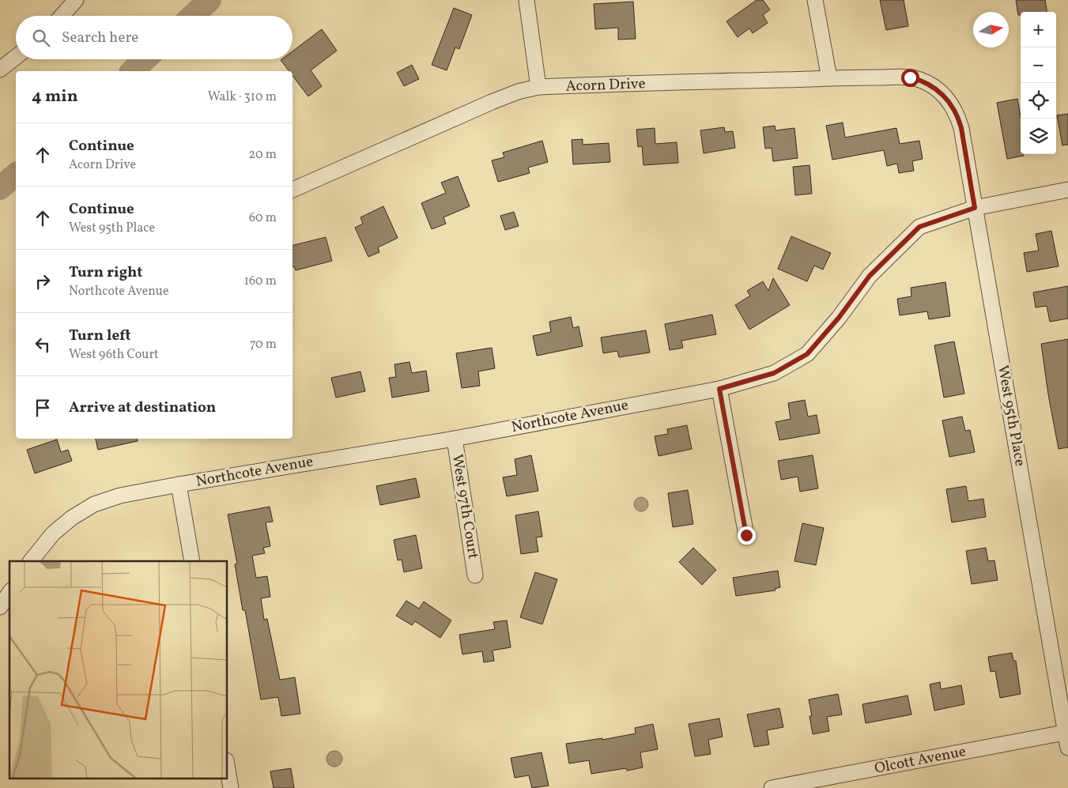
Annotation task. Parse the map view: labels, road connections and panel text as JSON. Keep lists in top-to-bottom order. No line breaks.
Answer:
{"streets":{"street":["Acorn Drive","West 95th Place","Northcote Avenue","West 97th Court","Olcott Avenue"]},"crossings":[["Acorn Drive","West 95th Place"],["West 95th Place","Northcote Avenue"],["West 95th Place","Olcott Avenue"],["Northcote Avenue","West 97th Court"]],"north":"right","page":{"map_buttons":["+","−"],"search":"Search here","heading":["4 min","Walk · 310 m"],"list":[["Continue","Acorn Drive","20 m"],["Continue","West 95th Place","60 m"],["Turn right","Northcote Avenue","160 m"],["Turn left","West 96th Court","70 m"],"Arrive at destination"]}}
